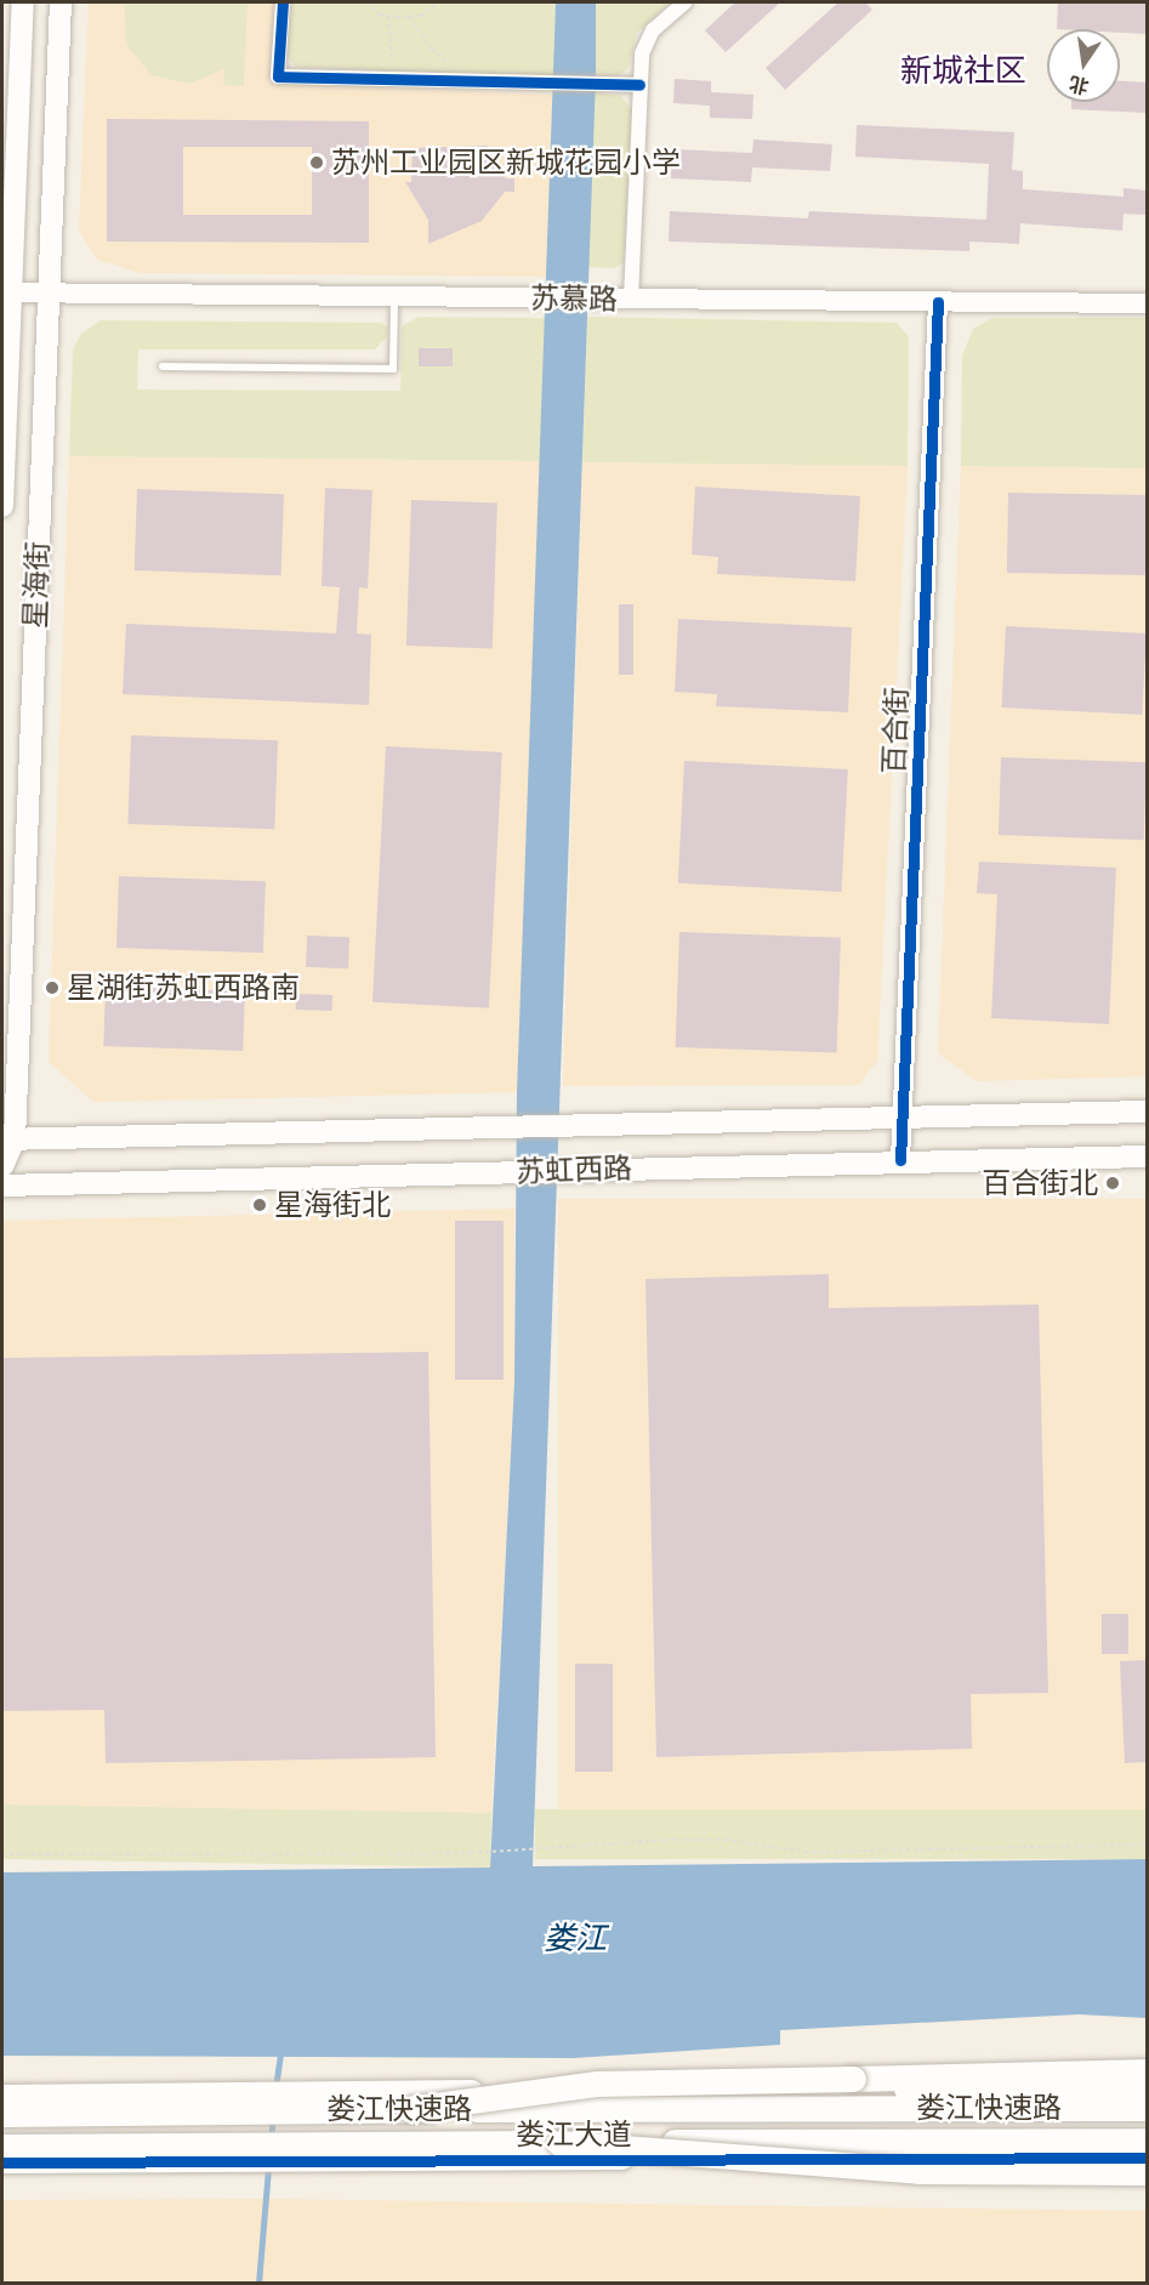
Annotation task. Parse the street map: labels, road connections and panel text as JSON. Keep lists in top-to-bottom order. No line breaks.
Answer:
{"streets":{"highway":["娄江快速路"],"main road":["苏慕路","星海街","百合街","苏虹西路","娄江大道"]},"crossings":[["苏慕路","星海街"],["苏慕路","百合街"],["星海街","苏虹西路"],["百合街","苏虹西路"]],"districts":["新城社区"],"water":["娄江"],"places":["苏州工业园区新城花园小学","星湖街苏虹西路南","百合街北","星海街北"],"north":"bottom"}
